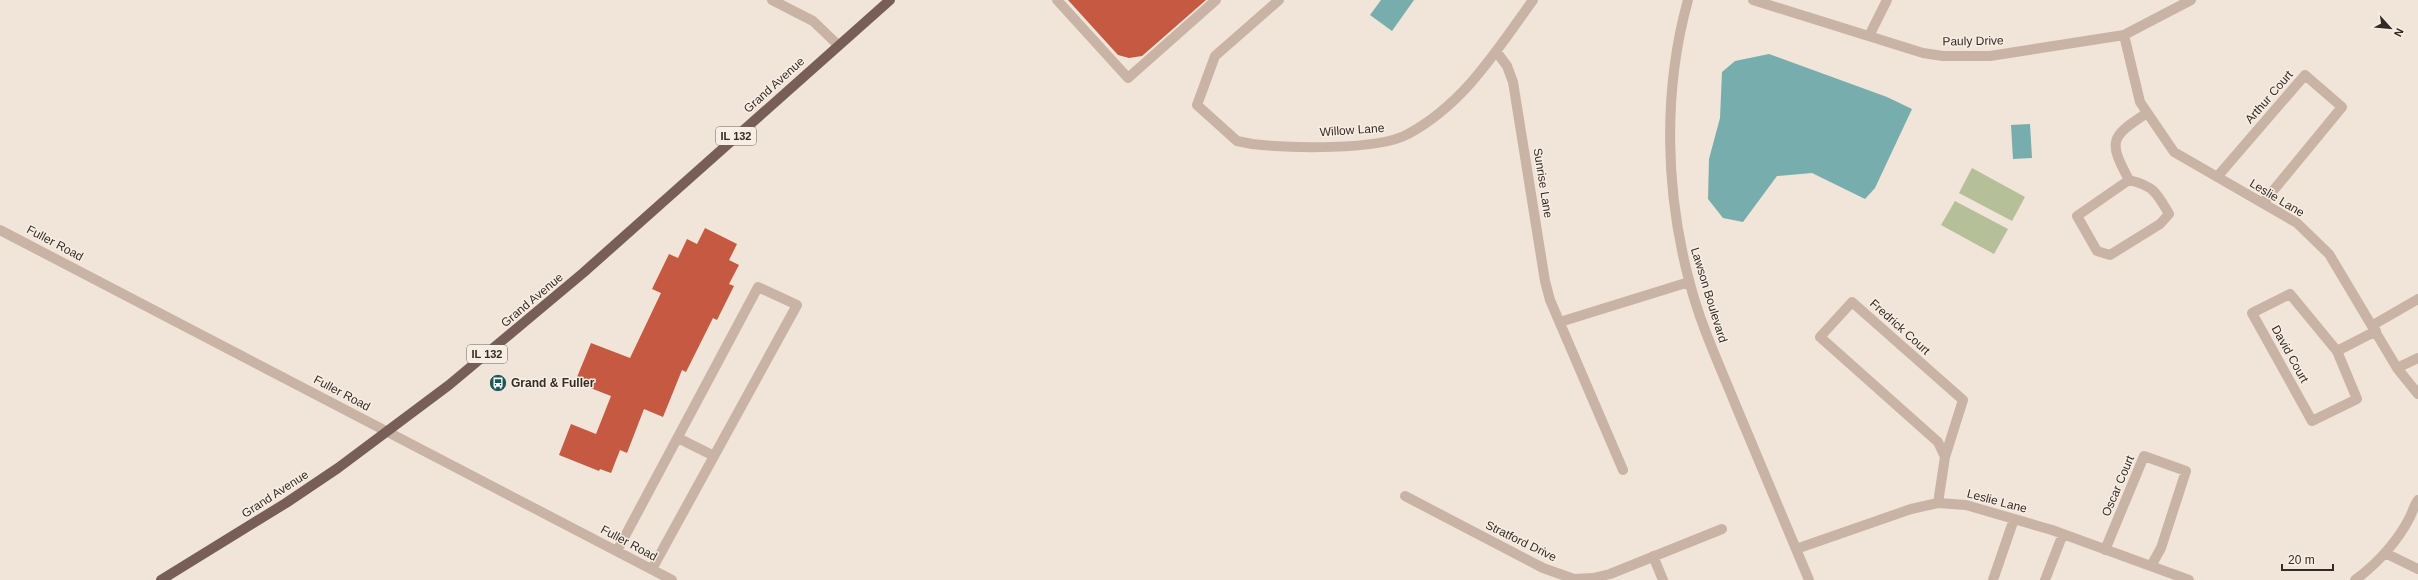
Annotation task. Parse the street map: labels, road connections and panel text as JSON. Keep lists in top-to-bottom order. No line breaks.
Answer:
{"streets":{"main road":["Grand Avenue","IL 132"],"street":["Pauly Drive","Arthur Court","Willow Lane","Sunrise Lane","Leslie Lane","Fuller Road","Lawson Boulevard","Fredrick Court","David Court","Oscar Court","Stratford Drive"]},"crossings":[["Pauly Drive","Leslie Lane"],["Grand Avenue","Fuller Road"],["Arthur Court","Leslie Lane"],["Willow Lane","Sunrise Lane"],["Leslie Lane","Lawson Boulevard"],["Leslie Lane","Fredrick Court"],["Leslie Lane","Oscar Court"]],"places":{"bus stop":["Grand & Fuller"]},"scale_bar":"20 m","north":"bottom right"}
